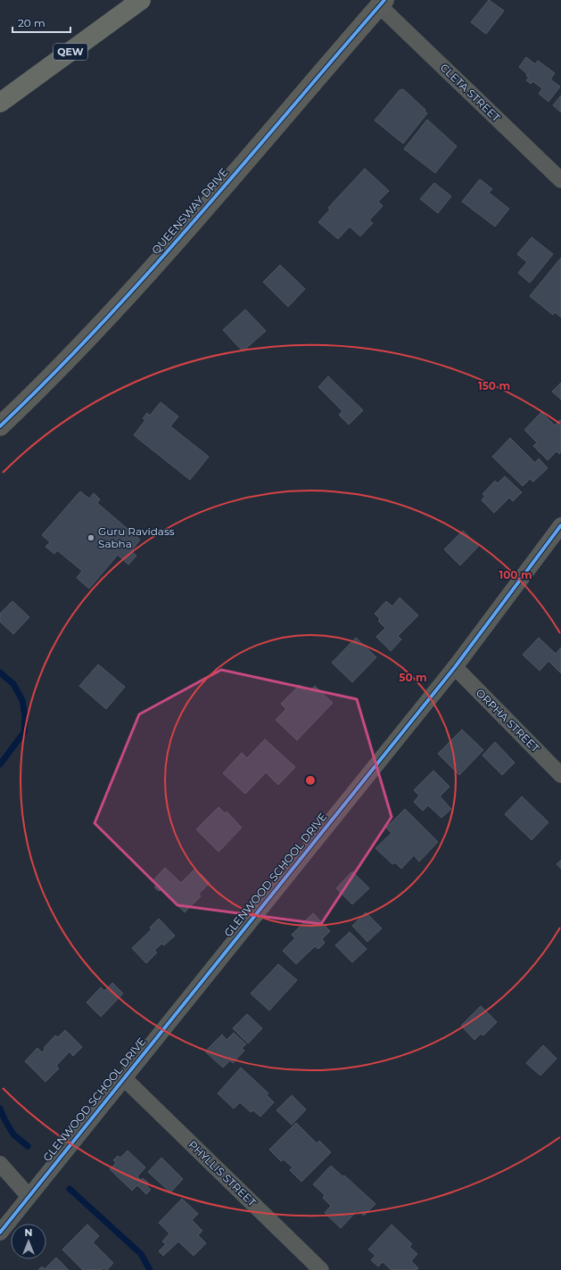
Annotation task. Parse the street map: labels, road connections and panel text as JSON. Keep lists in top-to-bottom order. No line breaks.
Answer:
{"streets":{"highway":["QEW"],"main road":["QUEENSWAY DRIVE"],"street":["CLETA STREET","ORPHA STREET","GLENWOOD SCHOOL DRIVE","PHYLLIS STREET"]},"crossings":[["CLETA STREET","QUEENSWAY DRIVE"],["ORPHA STREET","GLENWOOD SCHOOL DRIVE"],["GLENWOOD SCHOOL DRIVE","PHYLLIS STREET"]],"places":["Guru Ravidass Sabha"],"scale_bar":"20 m","north":"top","rings":["150 m","100 m","50 m"]}
